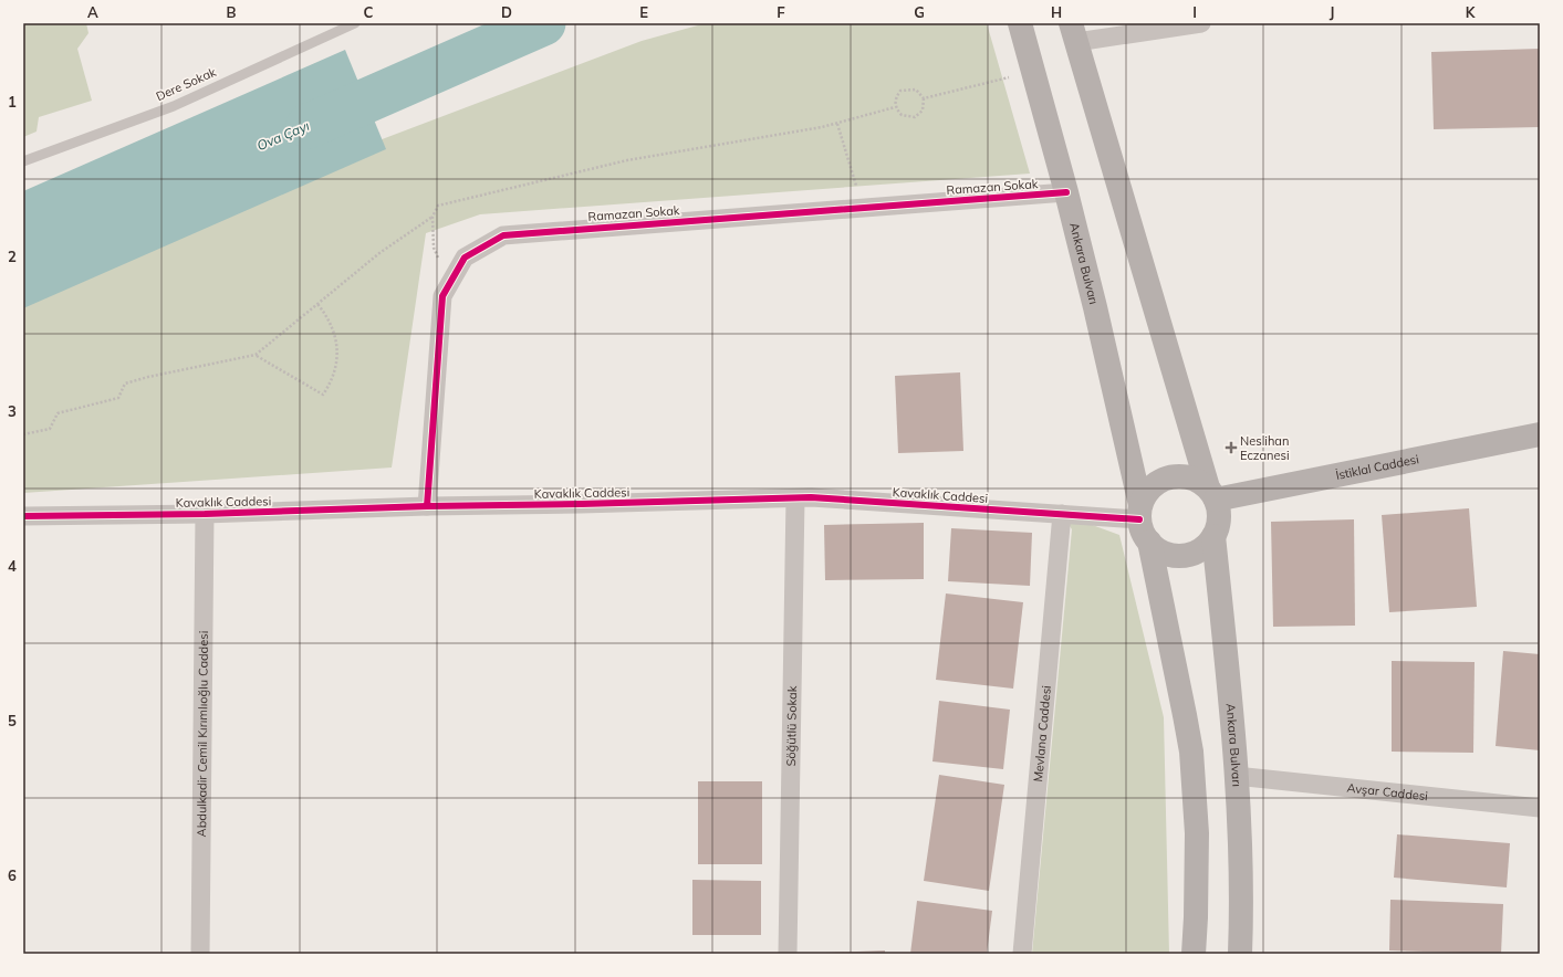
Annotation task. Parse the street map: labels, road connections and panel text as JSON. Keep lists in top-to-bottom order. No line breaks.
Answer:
{"streets":{"main road":["Ankara Bulvarı","İstiklal Caddesi"],"street":["Ramazan Sokak","Kavaklık Caddesi","Söğütlü Sokak","Abdulkadir Cemil Kırımlıoğlu Caddesi","Mevlana Caddesi","Avşar Caddesi"],"lane":["Dere Sokak"]},"crossings":[["Ramazan Sokak","Ankara Bulvarı"],["Ramazan Sokak","Kavaklık Caddesi"],["Ankara Bulvarı","İstiklal Caddesi"],["Ankara Bulvarı","Kavaklık Caddesi"],["Ankara Bulvarı","Avşar Caddesi"],["İstiklal Caddesi","Kavaklık Caddesi"],["Kavaklık Caddesi","Söğütlü Sokak"],["Kavaklık Caddesi","Abdulkadir Cemil Kırımlıoğlu Caddesi"],["Kavaklık Caddesi","Mevlana Caddesi"]],"water":["Ova Çayı"],"places":{"health":["Neslihan Eczanesi"]},"grid":{"columns":["A","B","C","D","E","F","G","H","I","J","K"],"rows":["1","2","3","4","5","6"]}}
